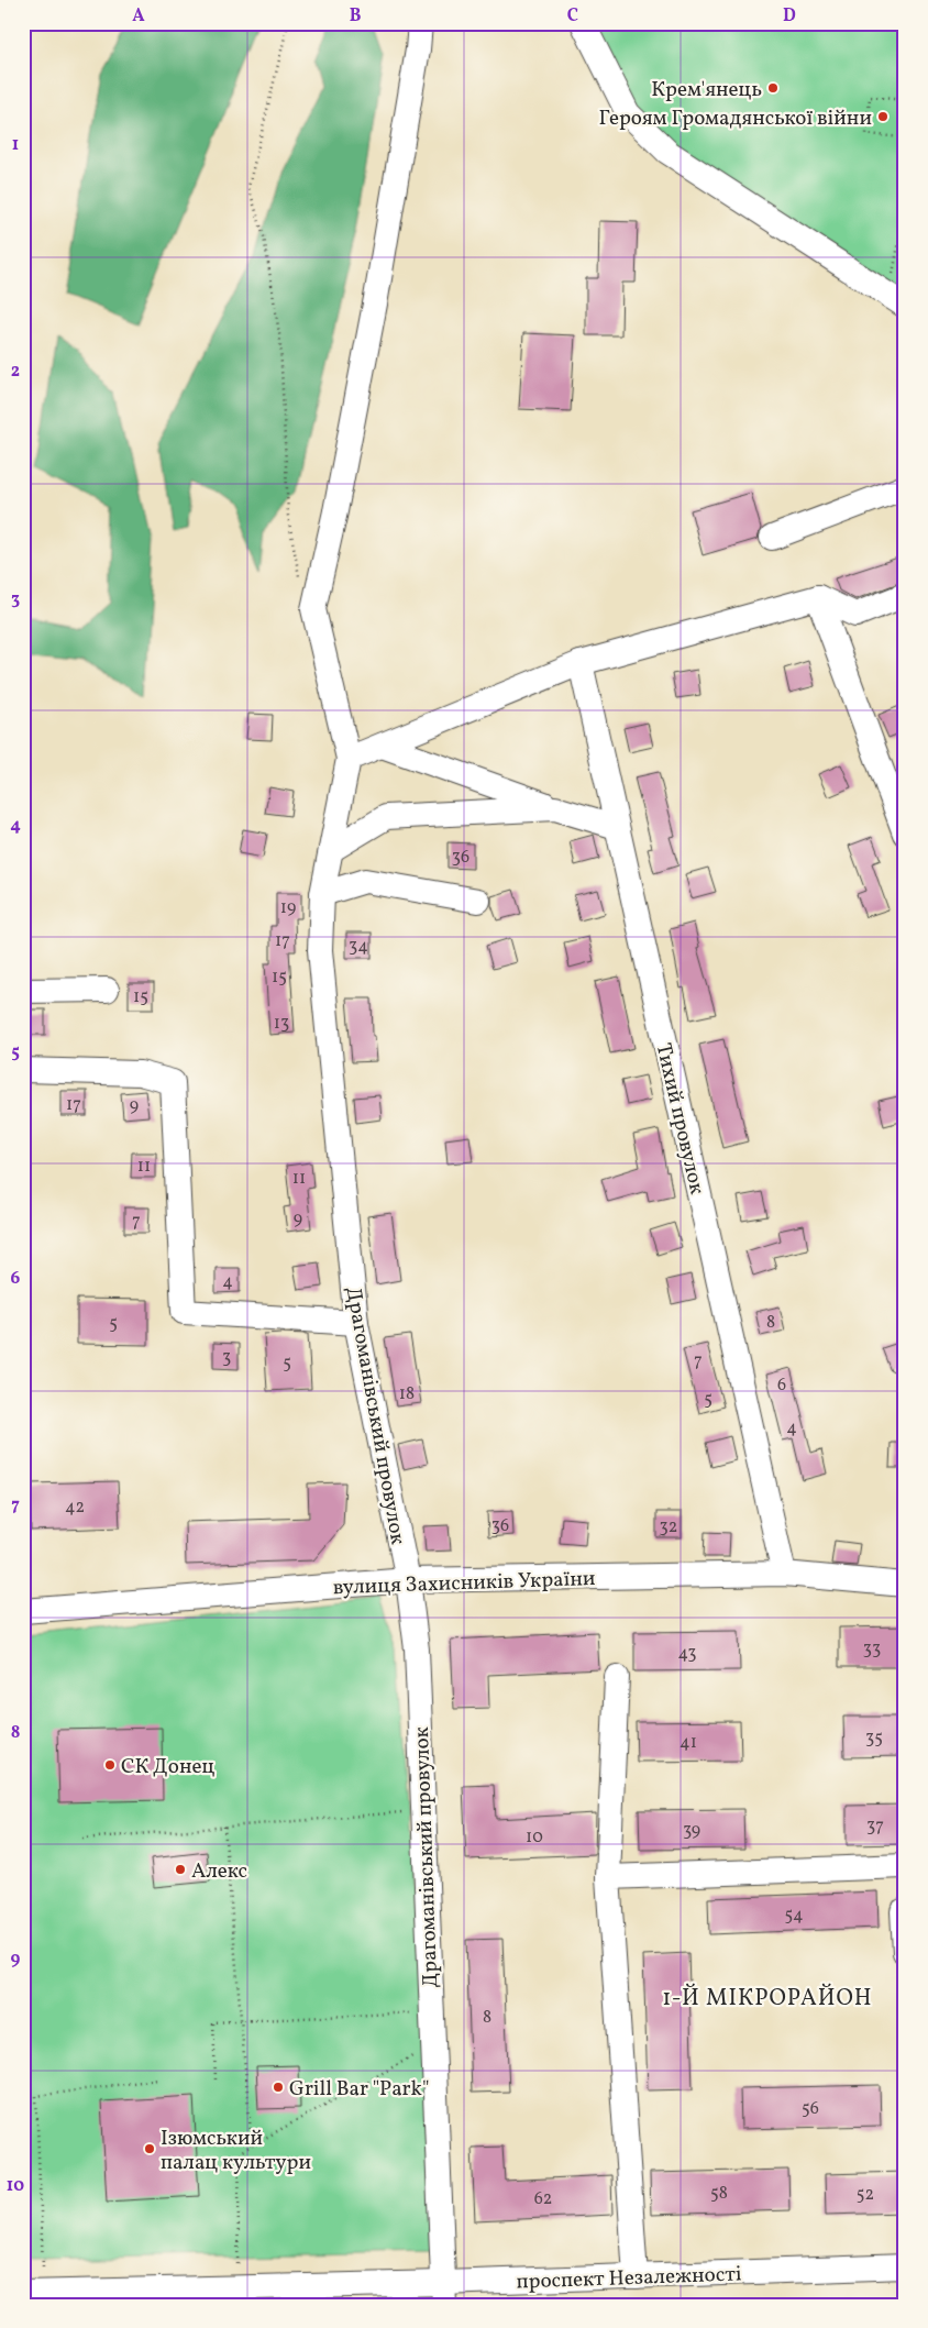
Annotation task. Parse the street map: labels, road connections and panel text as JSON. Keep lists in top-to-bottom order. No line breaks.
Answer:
{"streets":{"street":["Тихий провулок","Драгоманівський провулок","вулиця Захисників України","проспект Незалежності"]},"crossings":[["Тихий провулок","вулиця Захисників України"],["Драгоманівський провулок","вулиця Захисників України"],["Драгоманівський провулок","проспект Незалежності"]],"districts":["1-Й МІКРОРАЙОН"],"places":["Крем'янець","Героям Громадянської війни","СК Донец","Алекс","Grill Bar \"Park\"","Ізюмський палац культури"],"house_numbers":["36","19","17","34","15","15","13","17","9","11","11","9","7","4","8","5","3","7","5","6","18","5","4","42","36","32","33","43","35","41","37","39","10","54","8","56","58","52","62"],"grid":{"columns":["A","B","C","D"],"rows":["1","2","3","4","5","6","7","8","9","10"]}}
